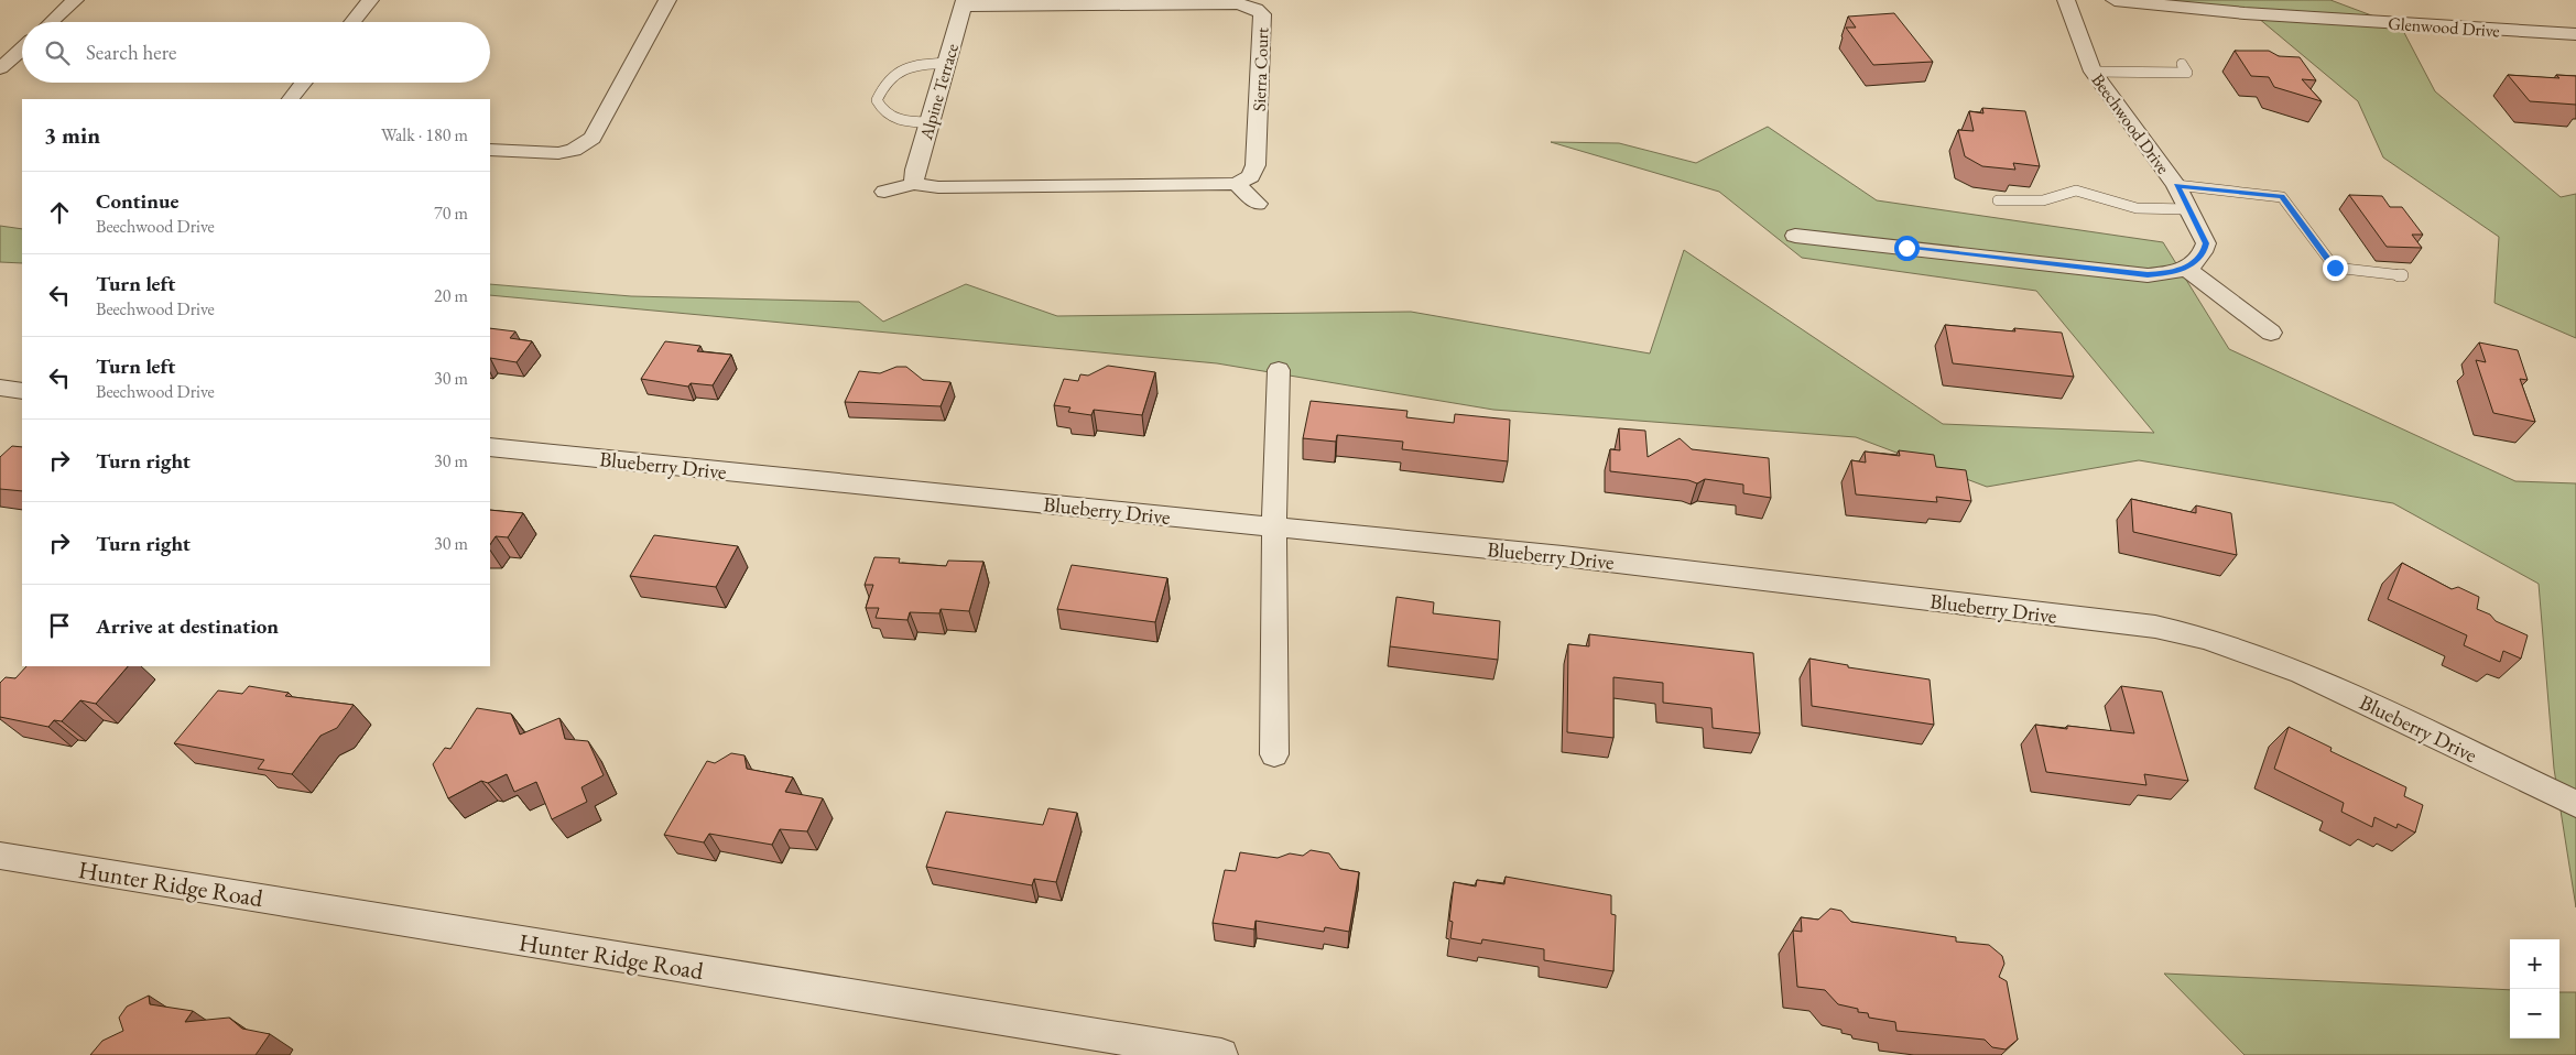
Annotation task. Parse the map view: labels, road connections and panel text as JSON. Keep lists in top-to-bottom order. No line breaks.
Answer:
{"streets":{"street":["Glenwood Drive","Sierra Court","Alpine Terrace","Beechwood Drive","Blueberry Drive","Hunter Ridge Road"]},"crossings":[["Sierra Court","Alpine Terrace"]],"page":{"search":"Search here","heading":["3 min","Walk · 180 m"],"list":[["Continue","Beechwood Drive","70 m"],["Turn left","Beechwood Drive","20 m"],["Turn left","Beechwood Drive","30 m"],["Turn right","30 m"],["Turn right","30 m"],"Arrive at destination"],"map_buttons":["+","−"]}}
